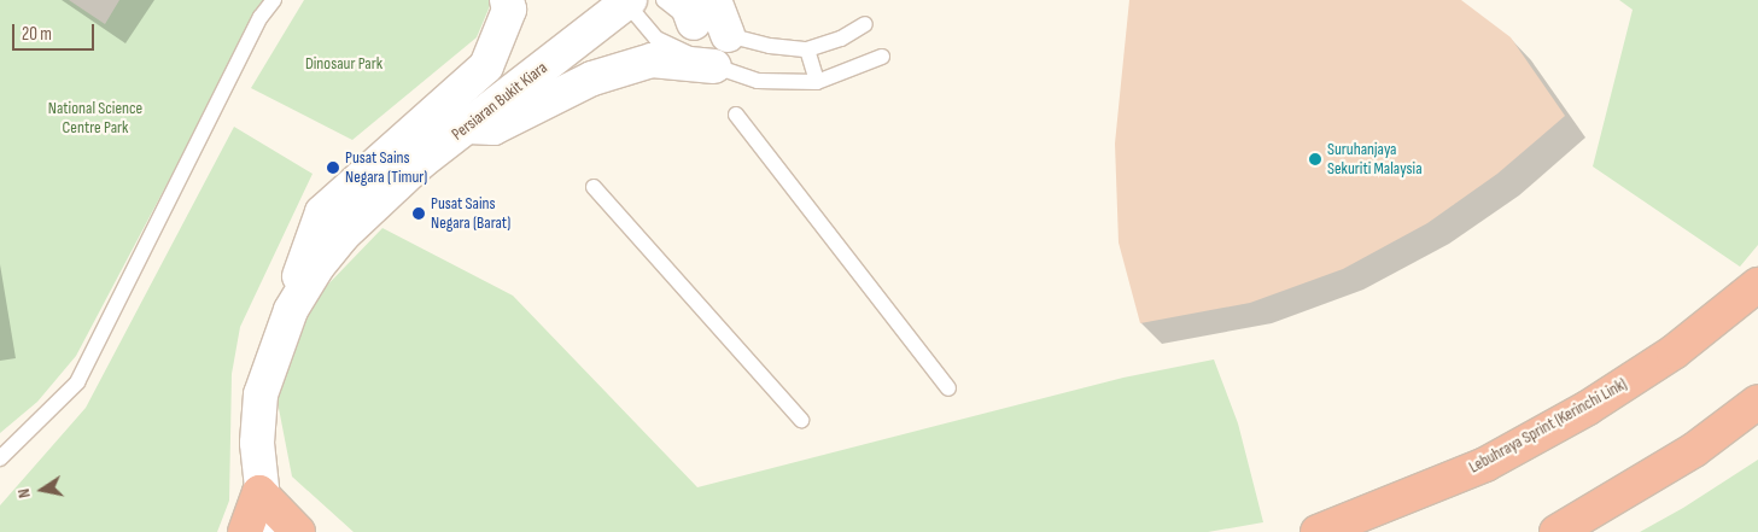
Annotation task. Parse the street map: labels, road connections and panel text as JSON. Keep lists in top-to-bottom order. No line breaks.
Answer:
{"streets":{"highway":["Lebuhraya Sprint (Kerinchi Link)"],"street":["Persiaran Bukit Kiara"]},"parks":["Dinosaur Park","National Science Centre Park"],"places":["Suruhanjaya Sekuriti Malaysia","Pusat Sains Negara (Timur)","Pusat Sains Negara (Barat)"],"scale_bar":"20 m","north":"left"}
